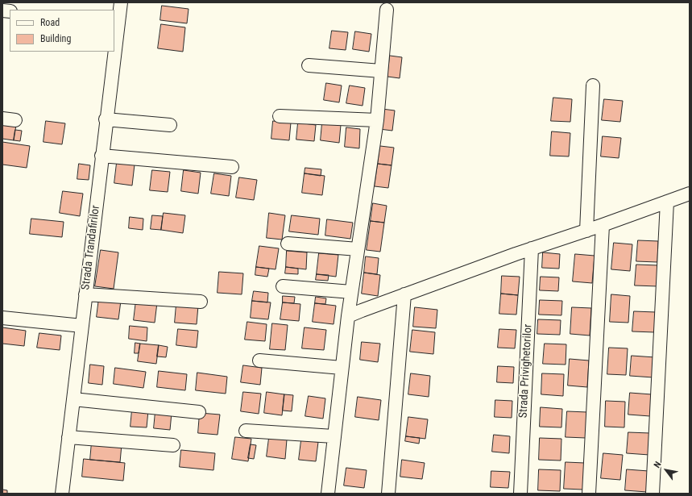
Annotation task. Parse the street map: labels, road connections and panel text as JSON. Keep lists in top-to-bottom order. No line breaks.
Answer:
{"streets":{"street":["Strada Trandafirilor","Strada Privighetorilor"]},"legend":["Road","Building"],"north":"top left"}
